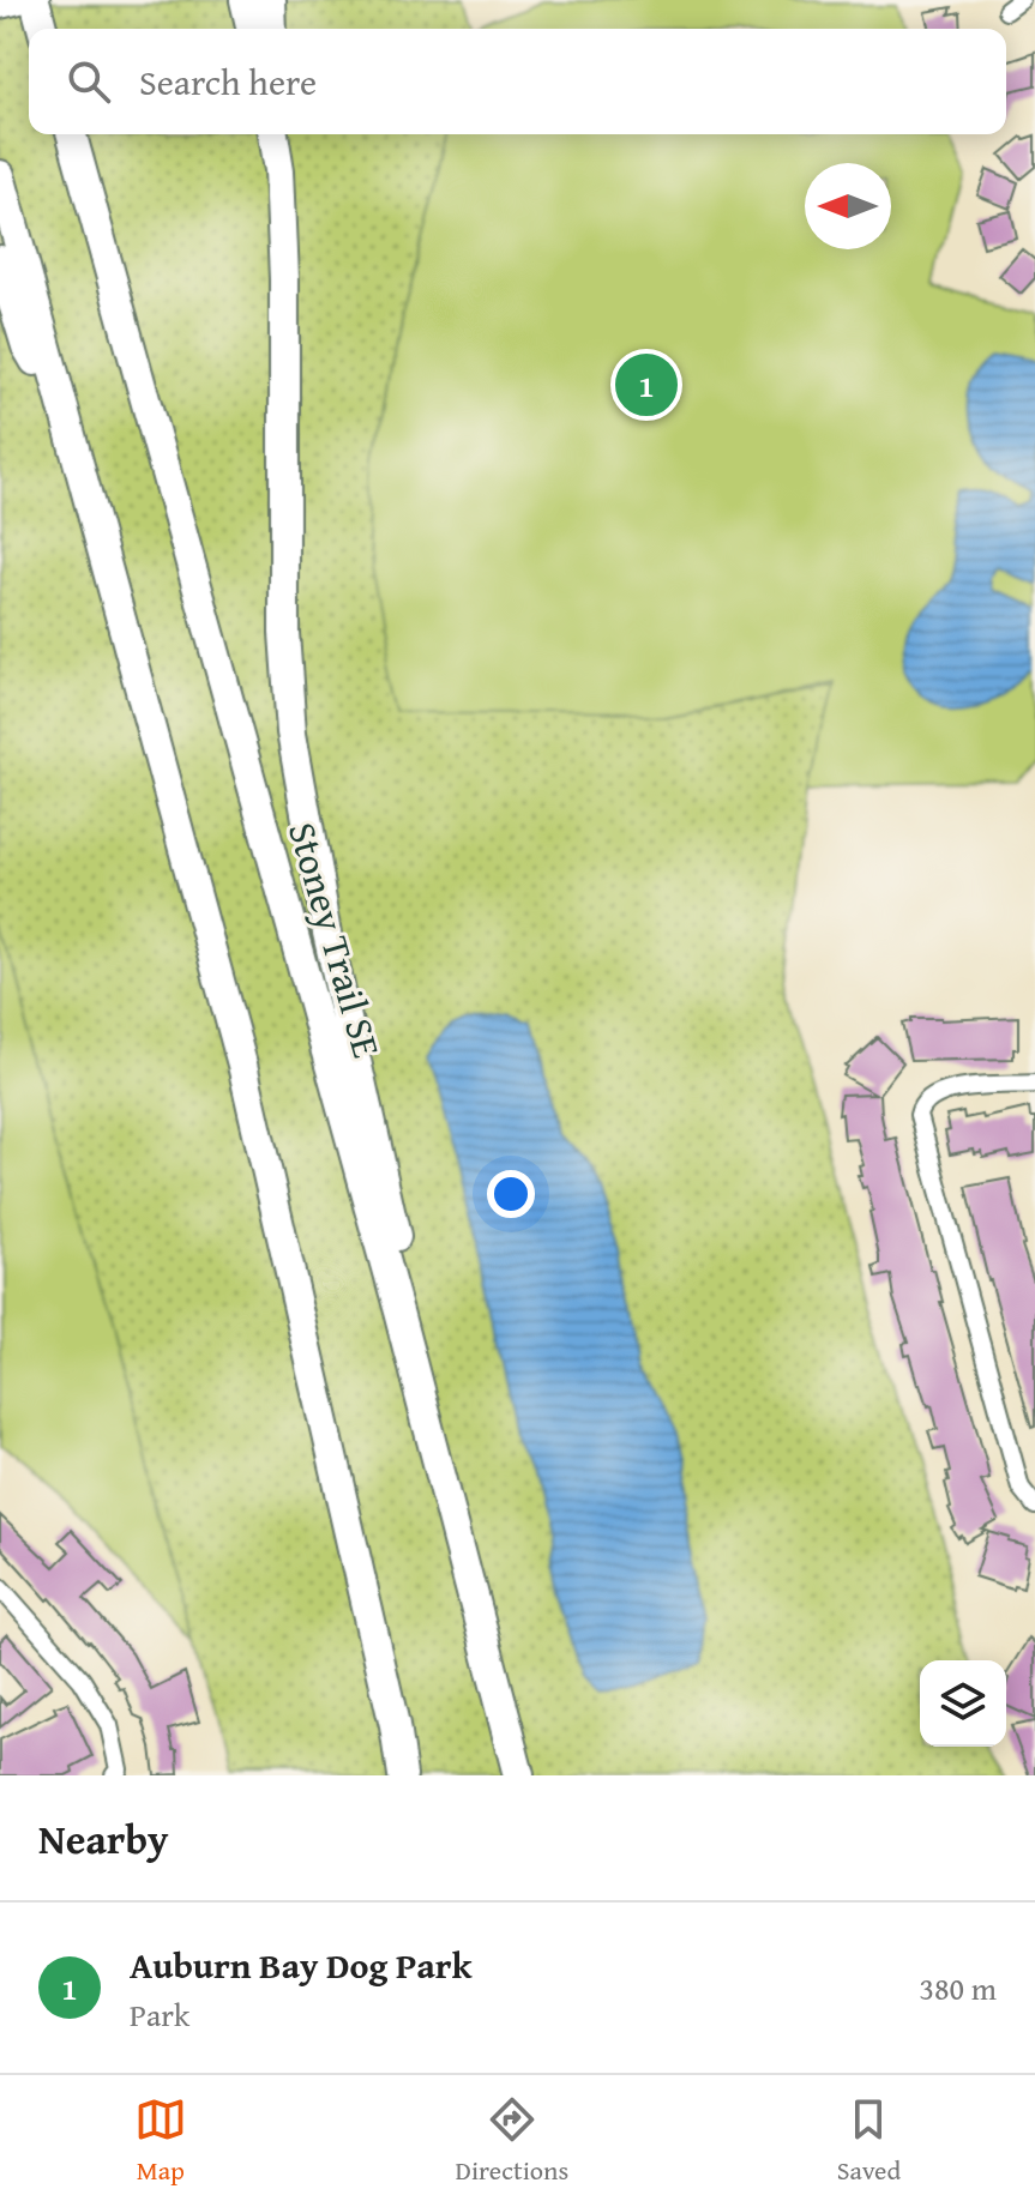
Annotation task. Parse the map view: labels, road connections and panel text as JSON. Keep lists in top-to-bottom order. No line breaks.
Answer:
{"streets":{"highway":["Stoney Trail SE"]},"north":"left","page":{"search":"Search here","pins":"1","heading":"Nearby","list":[{"mark":"1","name":"Auburn Bay Dog Park","note":"Park","value":"380 m"}],"nav":["Map","Directions","Saved"]}}
